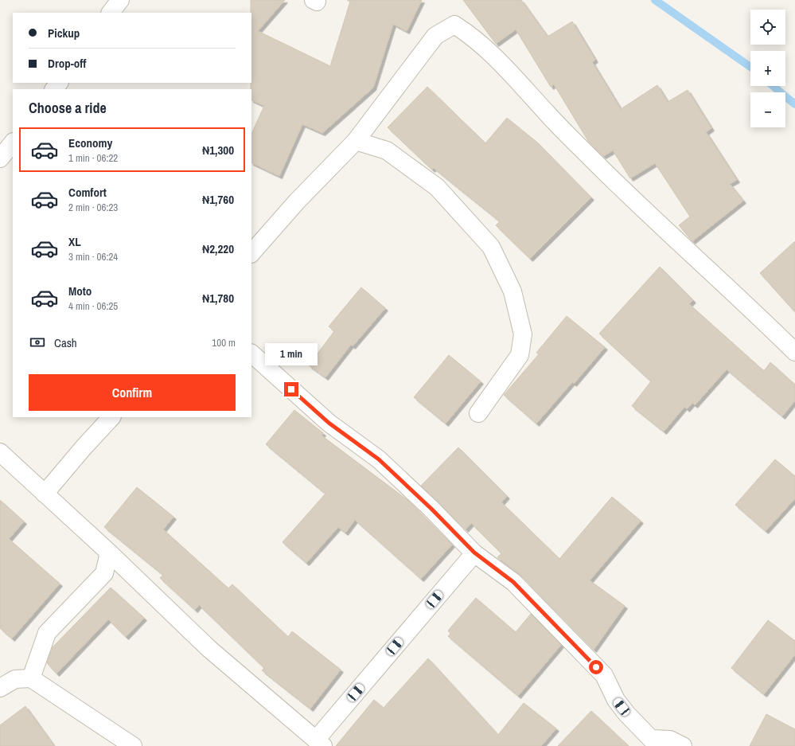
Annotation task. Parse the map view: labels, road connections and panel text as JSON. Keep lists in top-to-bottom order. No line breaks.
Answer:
{"page":{"map_buttons":["+","−"],"banner":["Pickup","Drop-off"],"heading":"Choose a ride","list":[{"name":"Economy","note":"1 min · 06:22","value":"₦1,300"},{"name":"Comfort","note":"2 min · 06:23","value":"₦1,760"},{"name":"XL","note":"3 min · 06:24","value":"₦2,220"},{"name":"Moto","note":"4 min · 06:25","value":"₦1,780"}],"pay":["Cash","100 m"],"bubble":"1 min","buttons":"Confirm"}}
